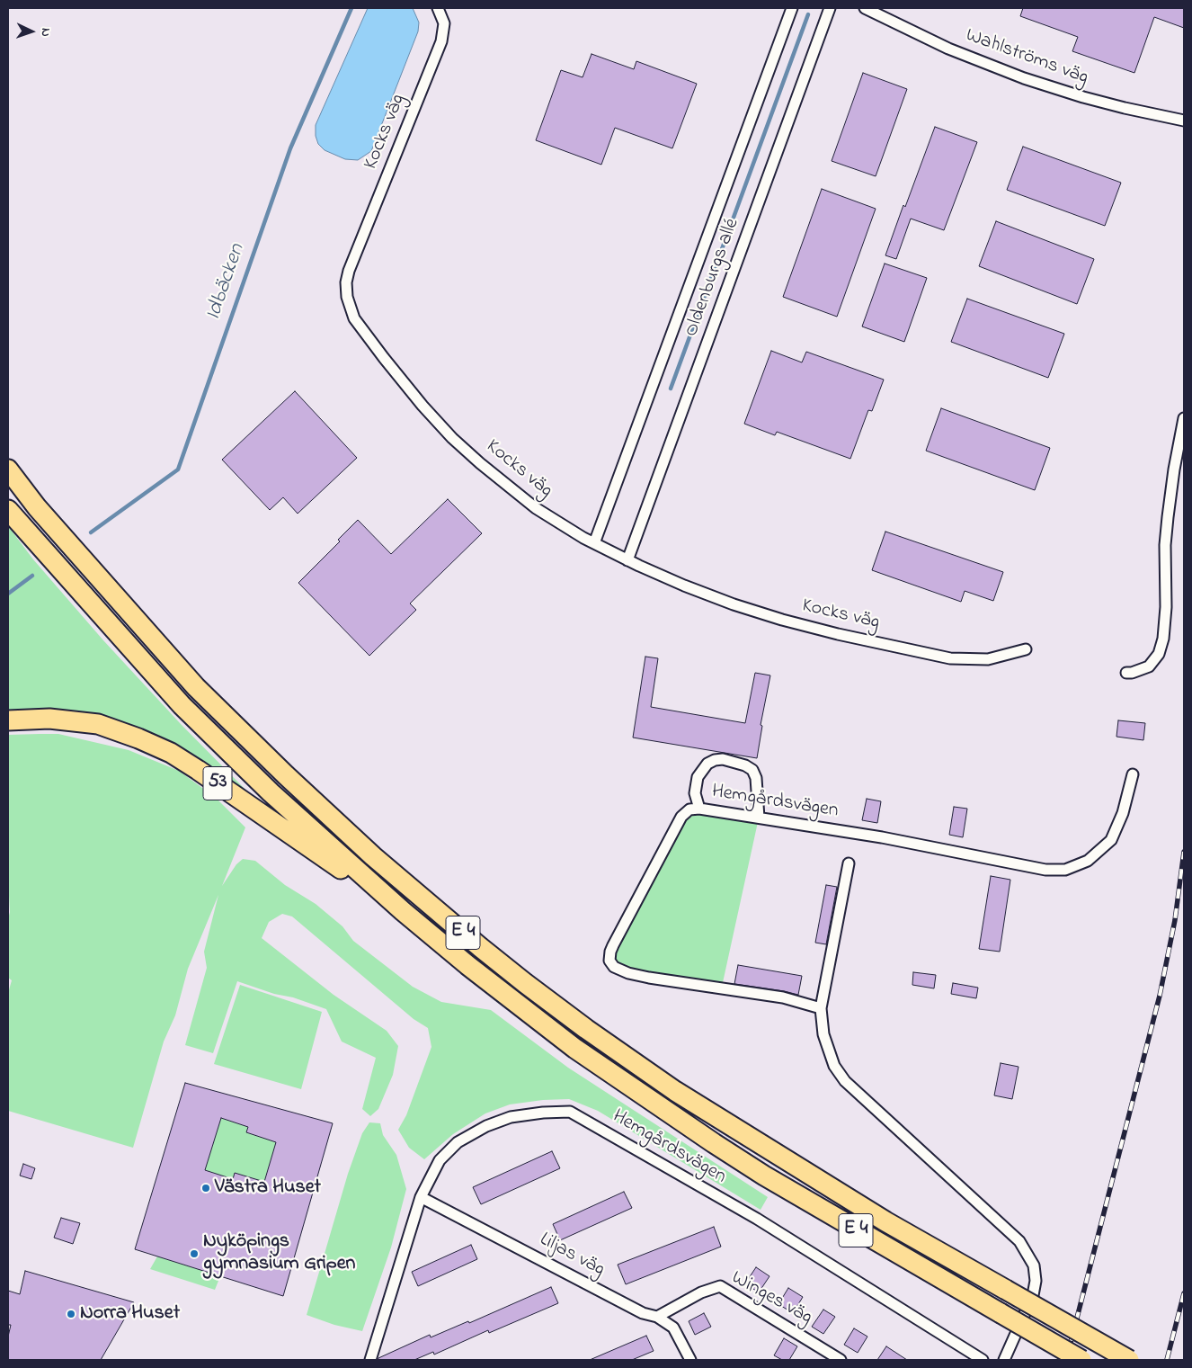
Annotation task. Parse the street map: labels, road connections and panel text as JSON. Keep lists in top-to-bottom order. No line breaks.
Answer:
{"streets":{"highway":["53","E 4"],"street":["Wahlströms väg","Kocks väg","Oldenburgs allé","Hemgårdsvägen","Liljas väg","Winges väg"]},"crossings":[["Kocks väg","Oldenburgs allé"],["53","E 4"],["Hemgårdsvägen","Liljas väg"],["Liljas väg","Winges väg"]],"water":["Idbäcken"],"places":["Västra Huset","Nyköpings gymnasium Gripen","Norra Huset"],"north":"right"}
